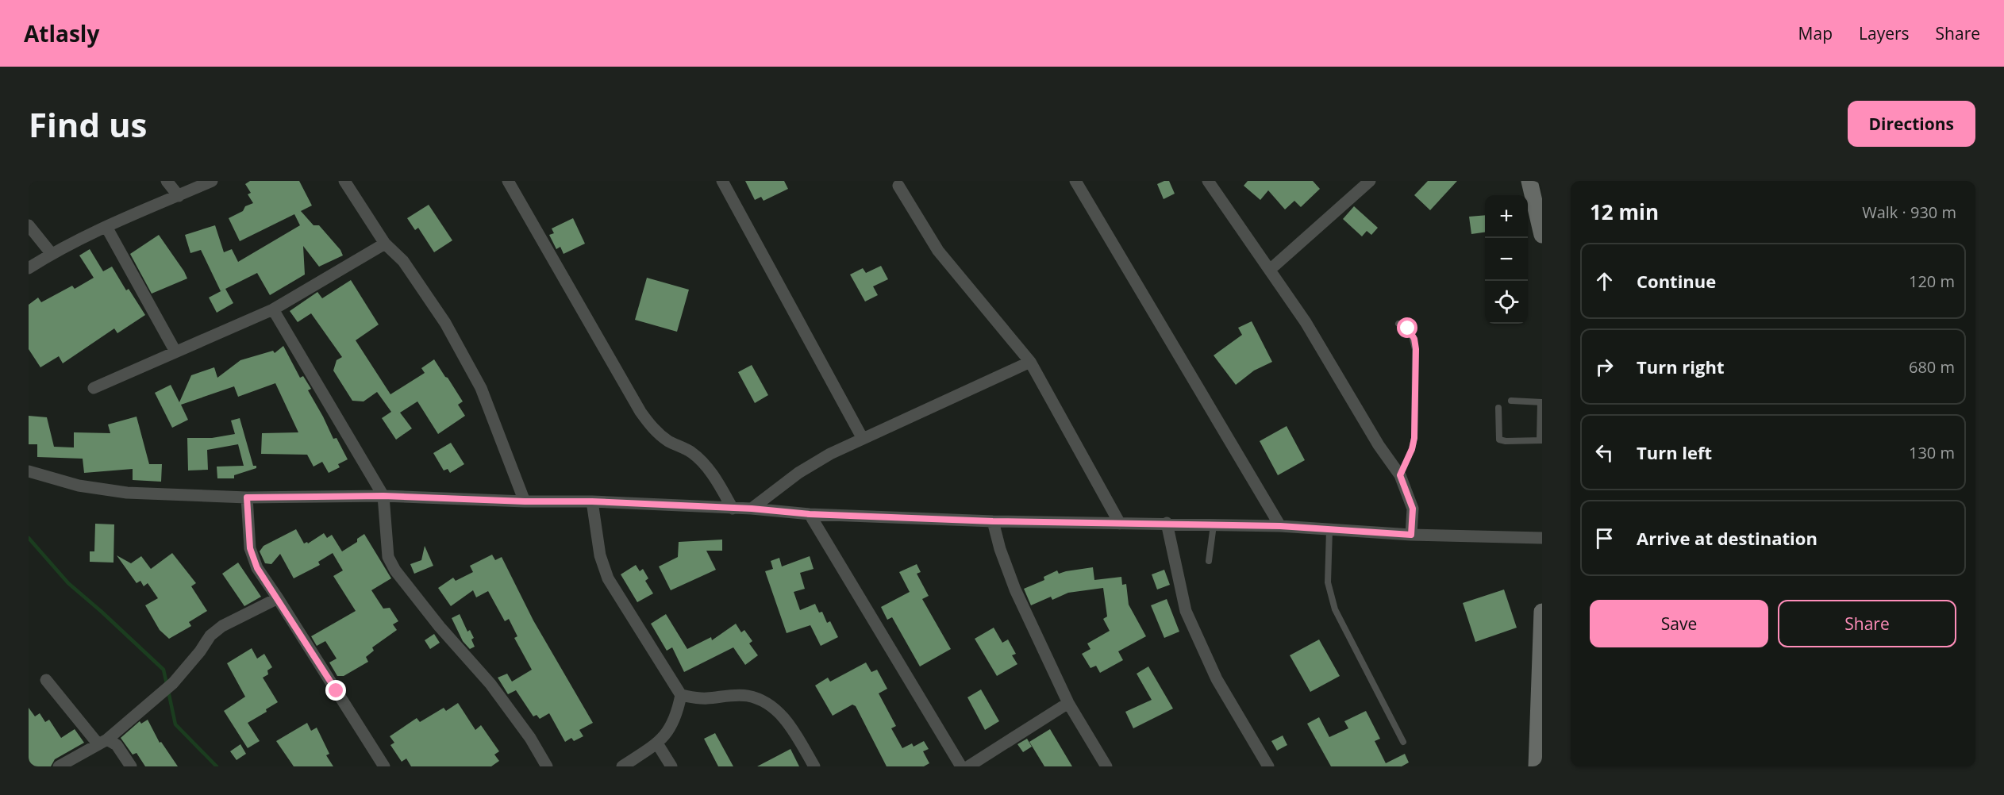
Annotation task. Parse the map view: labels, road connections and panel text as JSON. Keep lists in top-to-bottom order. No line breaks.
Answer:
{"page":{"header":"Atlasly","nav":["Map","Layers","Share"],"buttons":["Directions",["Save","Share"]],"title":"Find us","heading":["12 min","Walk · 930 m"],"map_buttons":["+","−"],"list":[["Continue","120 m"],["Turn right","680 m"],["Turn left","130 m"],"Arrive at destination"]}}
